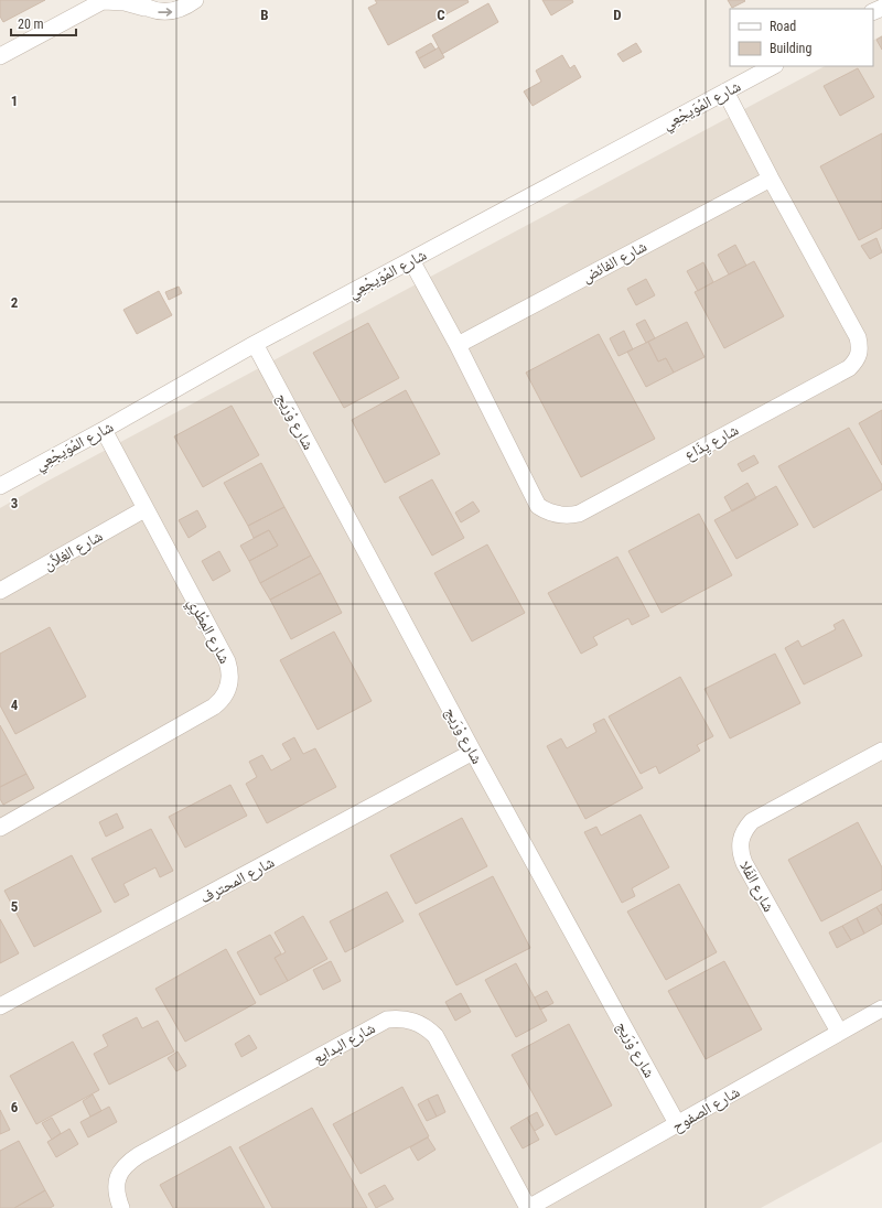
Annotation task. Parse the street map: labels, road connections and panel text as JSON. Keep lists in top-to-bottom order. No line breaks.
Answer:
{"streets":{"street":["شارع المُوَيجْعِي","شارع الفائض","شارع وْرَيج","شارع يِذَاع","شارع الغِلاَّن","شارع المِطْرِي","شارع المحترف","شارع الفَلا","شارع البدايع","شارع الصفوح"]},"crossings":[["شارع المُوَيجْعِي","شارع وْرَيج"],["شارع المُوَيجْعِي","شارع يِذَاع"],["شارع المُوَيجْعِي","شارع المِطْرِي"],["شارع الفائض","شارع يِذَاع"],["شارع وْرَيج","شارع المحترف"],["شارع وْرَيج","شارع الصفوح"],["شارع الغِلاَّن","شارع المِطْرِي"],["شارع الفَلا","شارع الصفوح"],["شارع البدايع","شارع الصفوح"]],"legend":["Road","Building"],"scale_bar":"20 m","grid":{"columns":["B","C","D"],"rows":["1","2","3","4","5","6"]}}
